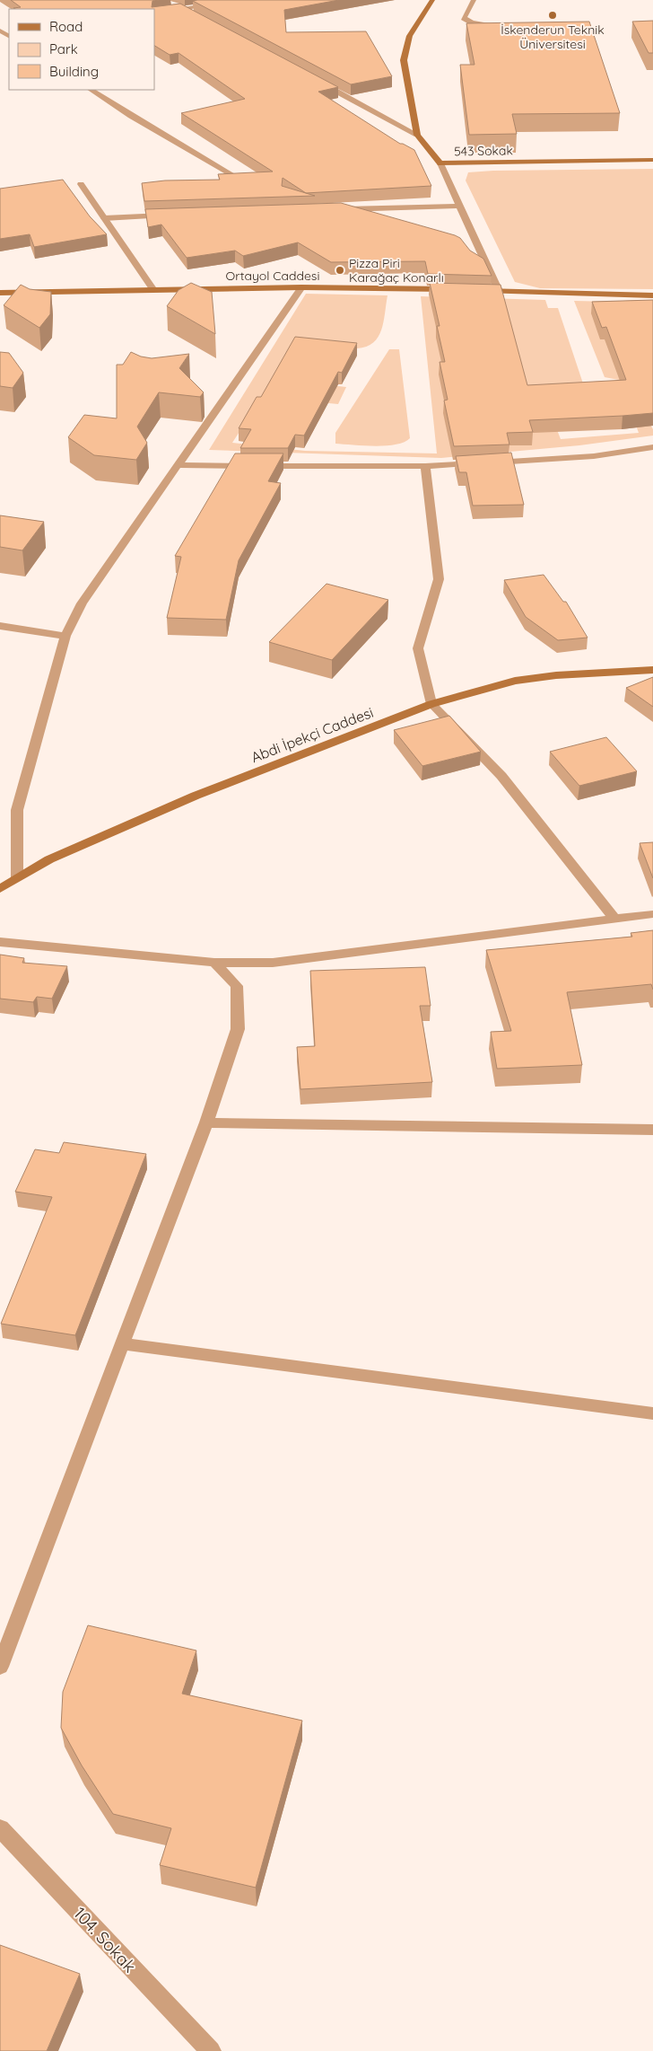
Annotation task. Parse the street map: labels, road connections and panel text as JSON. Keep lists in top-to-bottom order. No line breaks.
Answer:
{"streets":{"street":["543 Sokak","Ortayol Caddesi","Abdi İpekçi Caddesi","104. Sokak"]},"places":["İskenderun Teknik Üniversitesi","Pizza Piri Karağaç Konarlı"],"legend":["Road","Park","Building"]}
